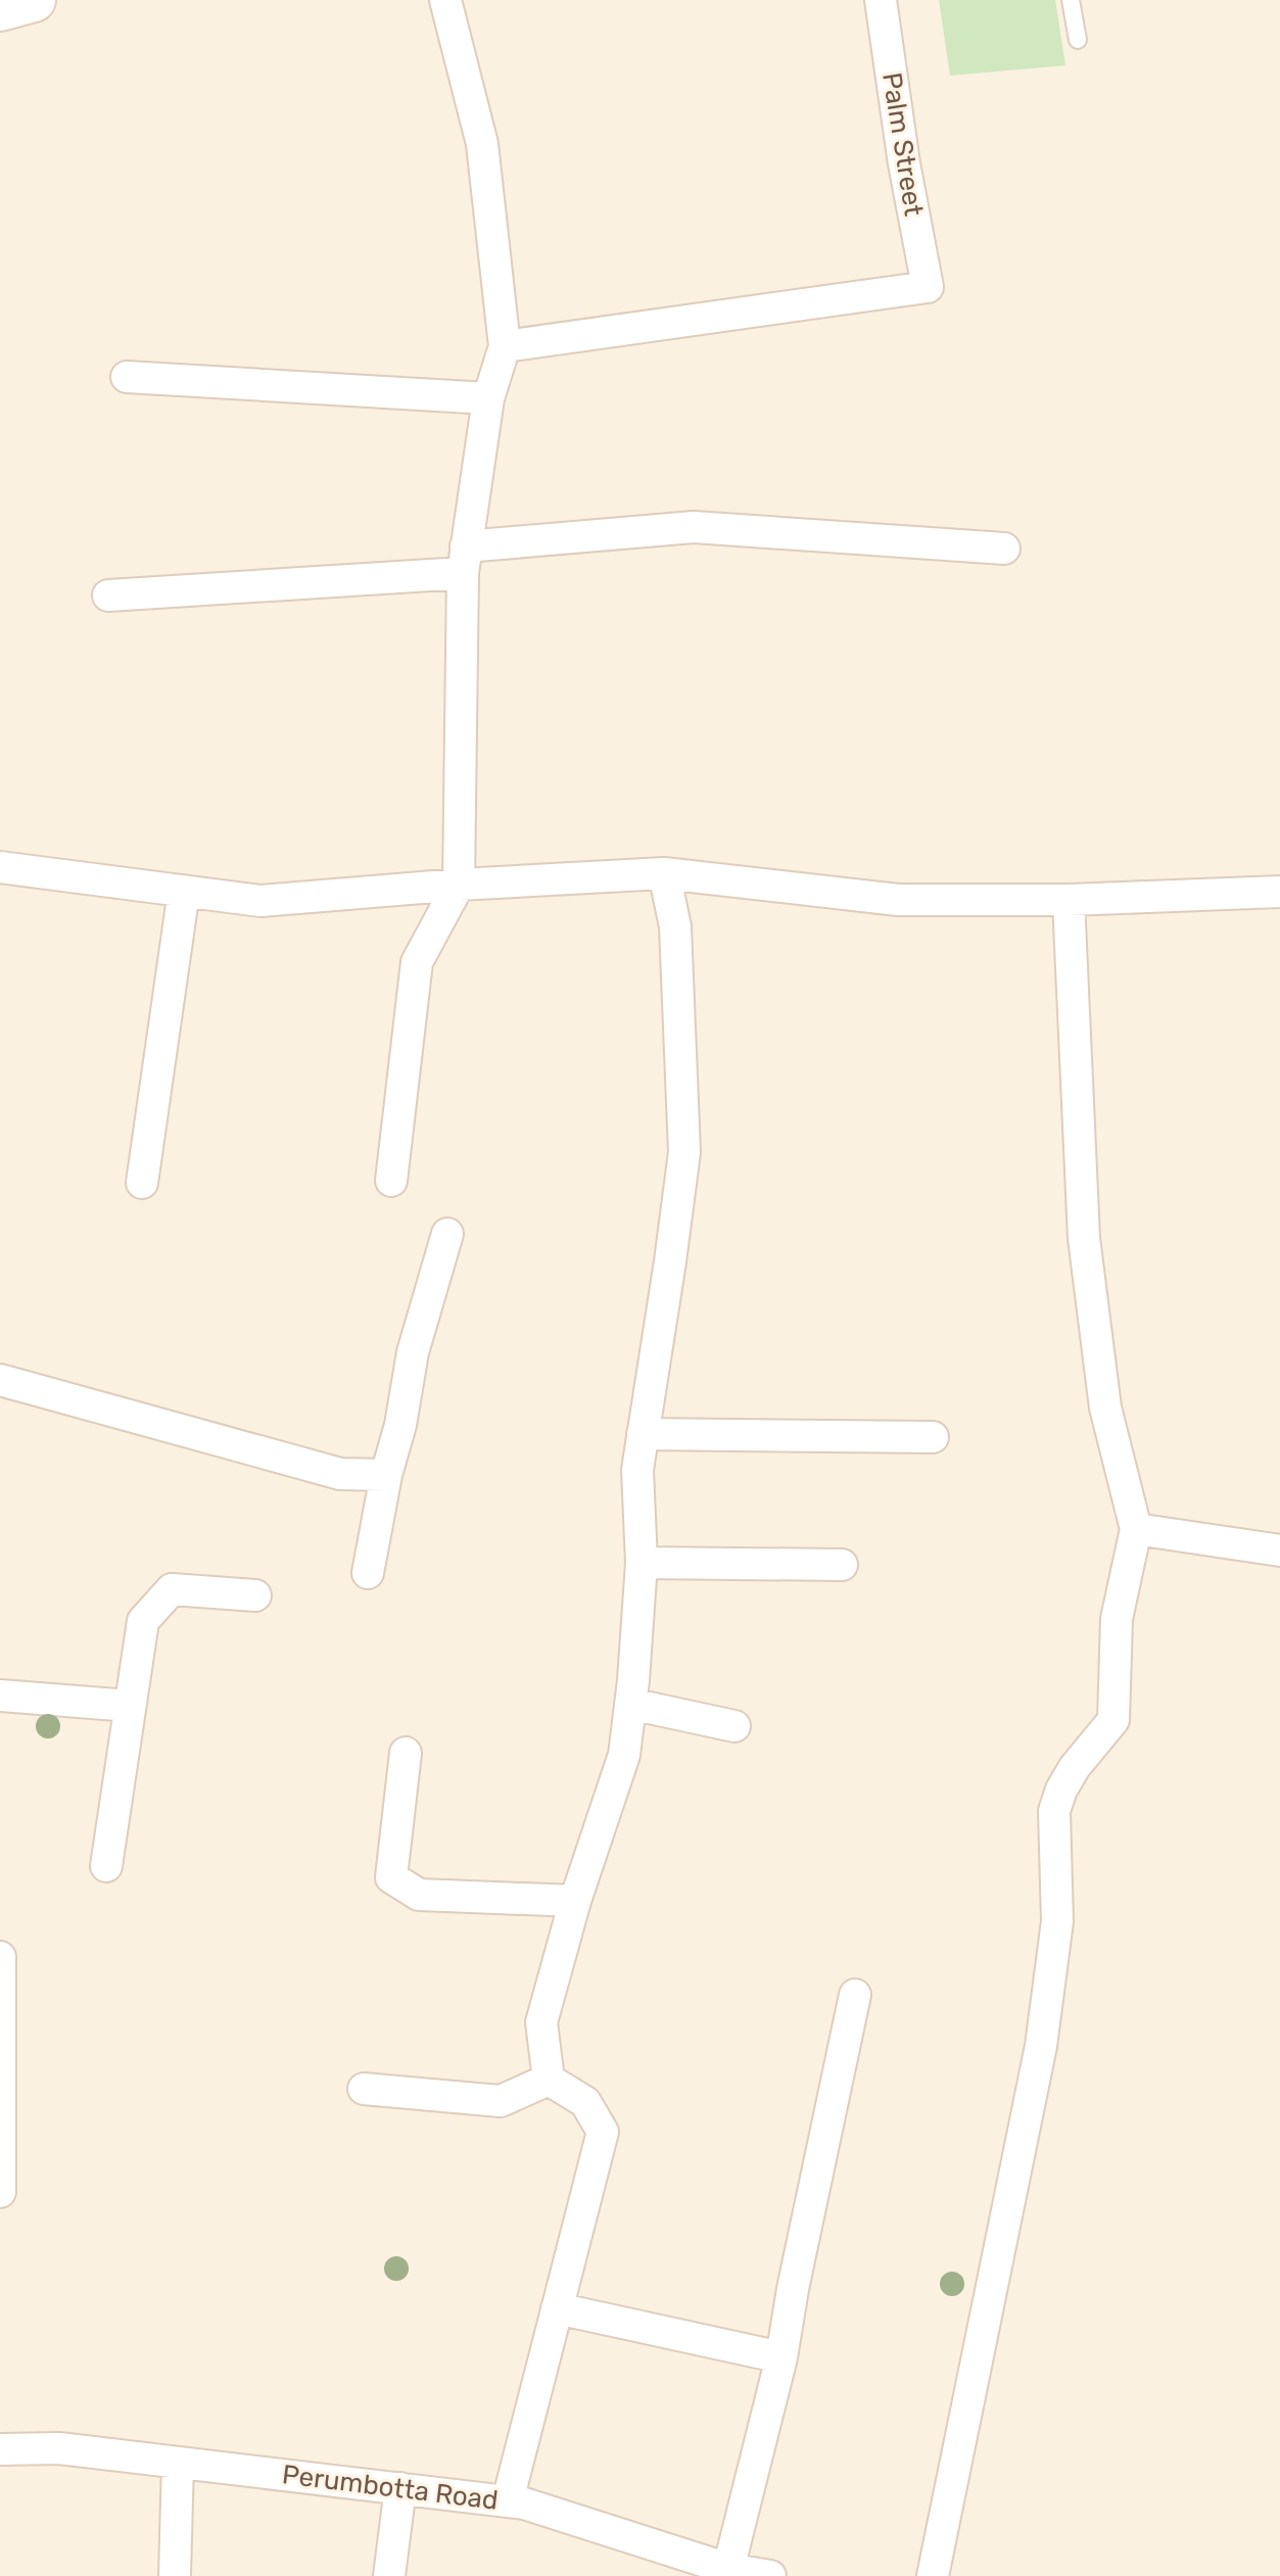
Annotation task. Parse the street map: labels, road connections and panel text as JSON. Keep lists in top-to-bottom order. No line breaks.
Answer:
{"streets":{"street":["Palm Street","Perumbotta Road"]}}
